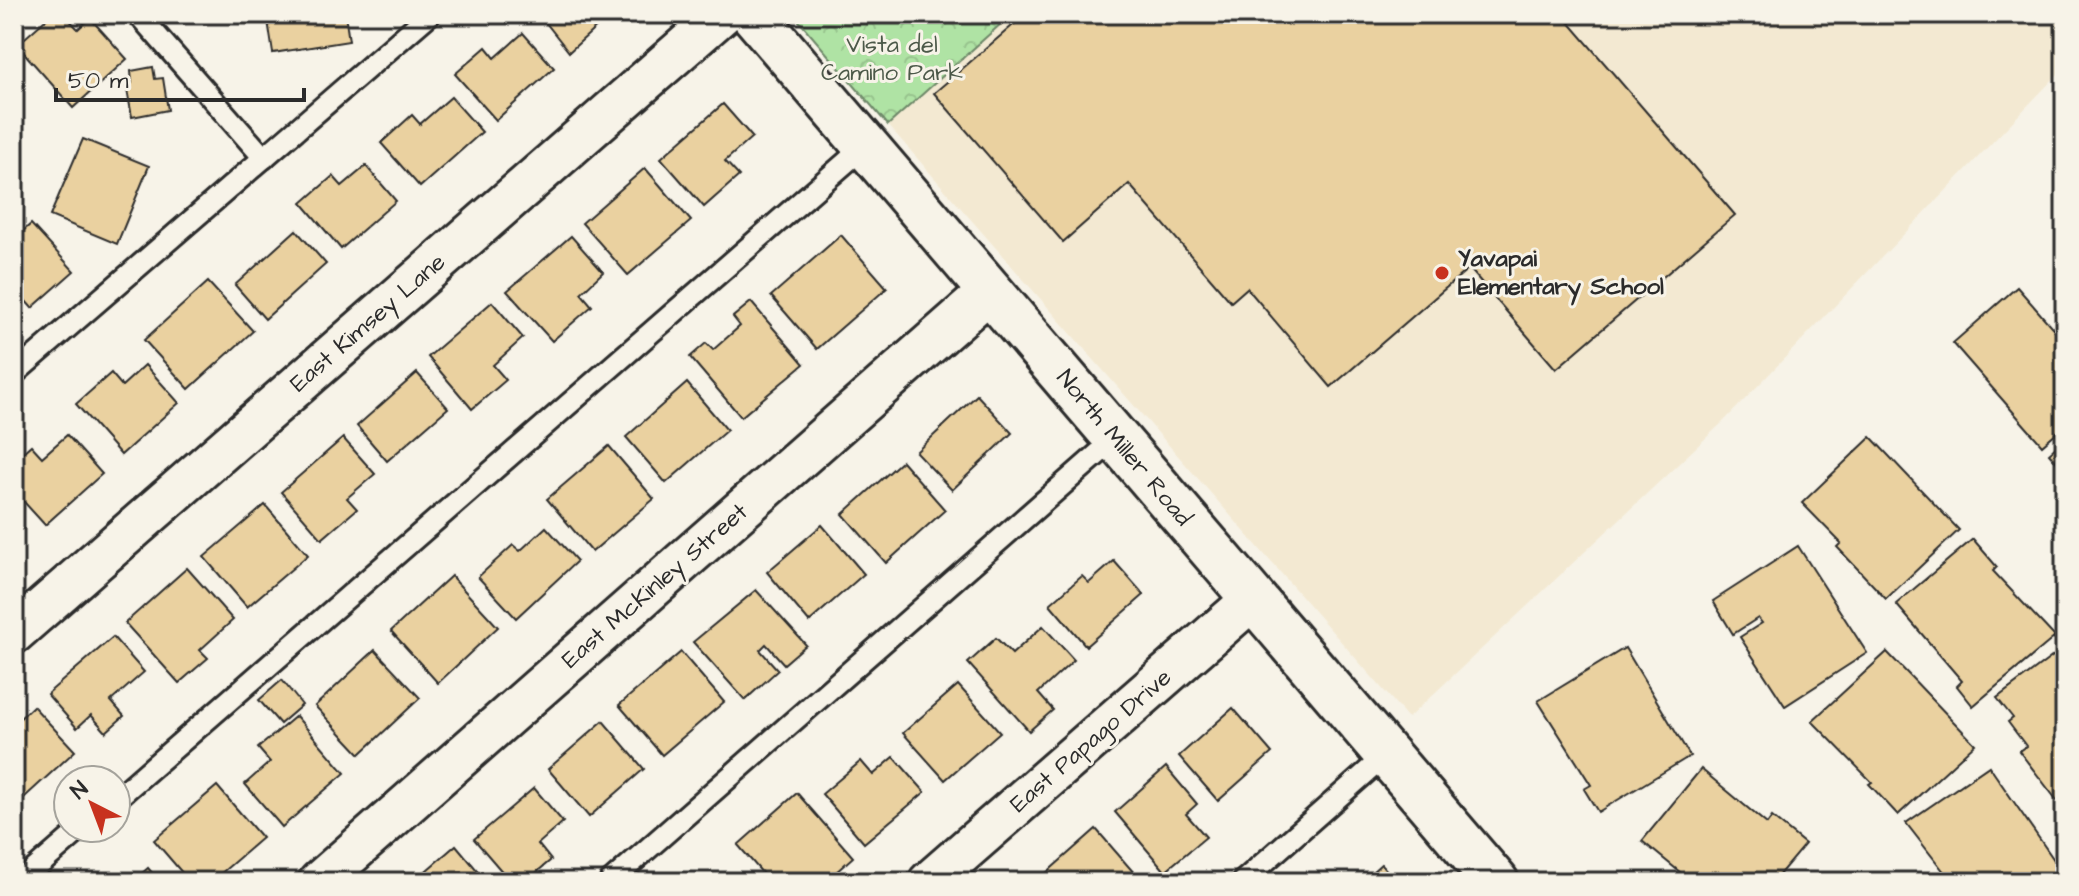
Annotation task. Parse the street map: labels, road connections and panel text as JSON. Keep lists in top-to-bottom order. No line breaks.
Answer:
{"streets":{"street":["East Kimsey Lane","North Miller Road","East McKinley Street","East Papago Drive"]},"crossings":[["North Miller Road","East McKinley Street"],["North Miller Road","East Papago Drive"]],"parks":["Vista del Camino Park"],"places":["Yavapai Elementary School"],"scale_bar":"50 m","north":"top left"}
